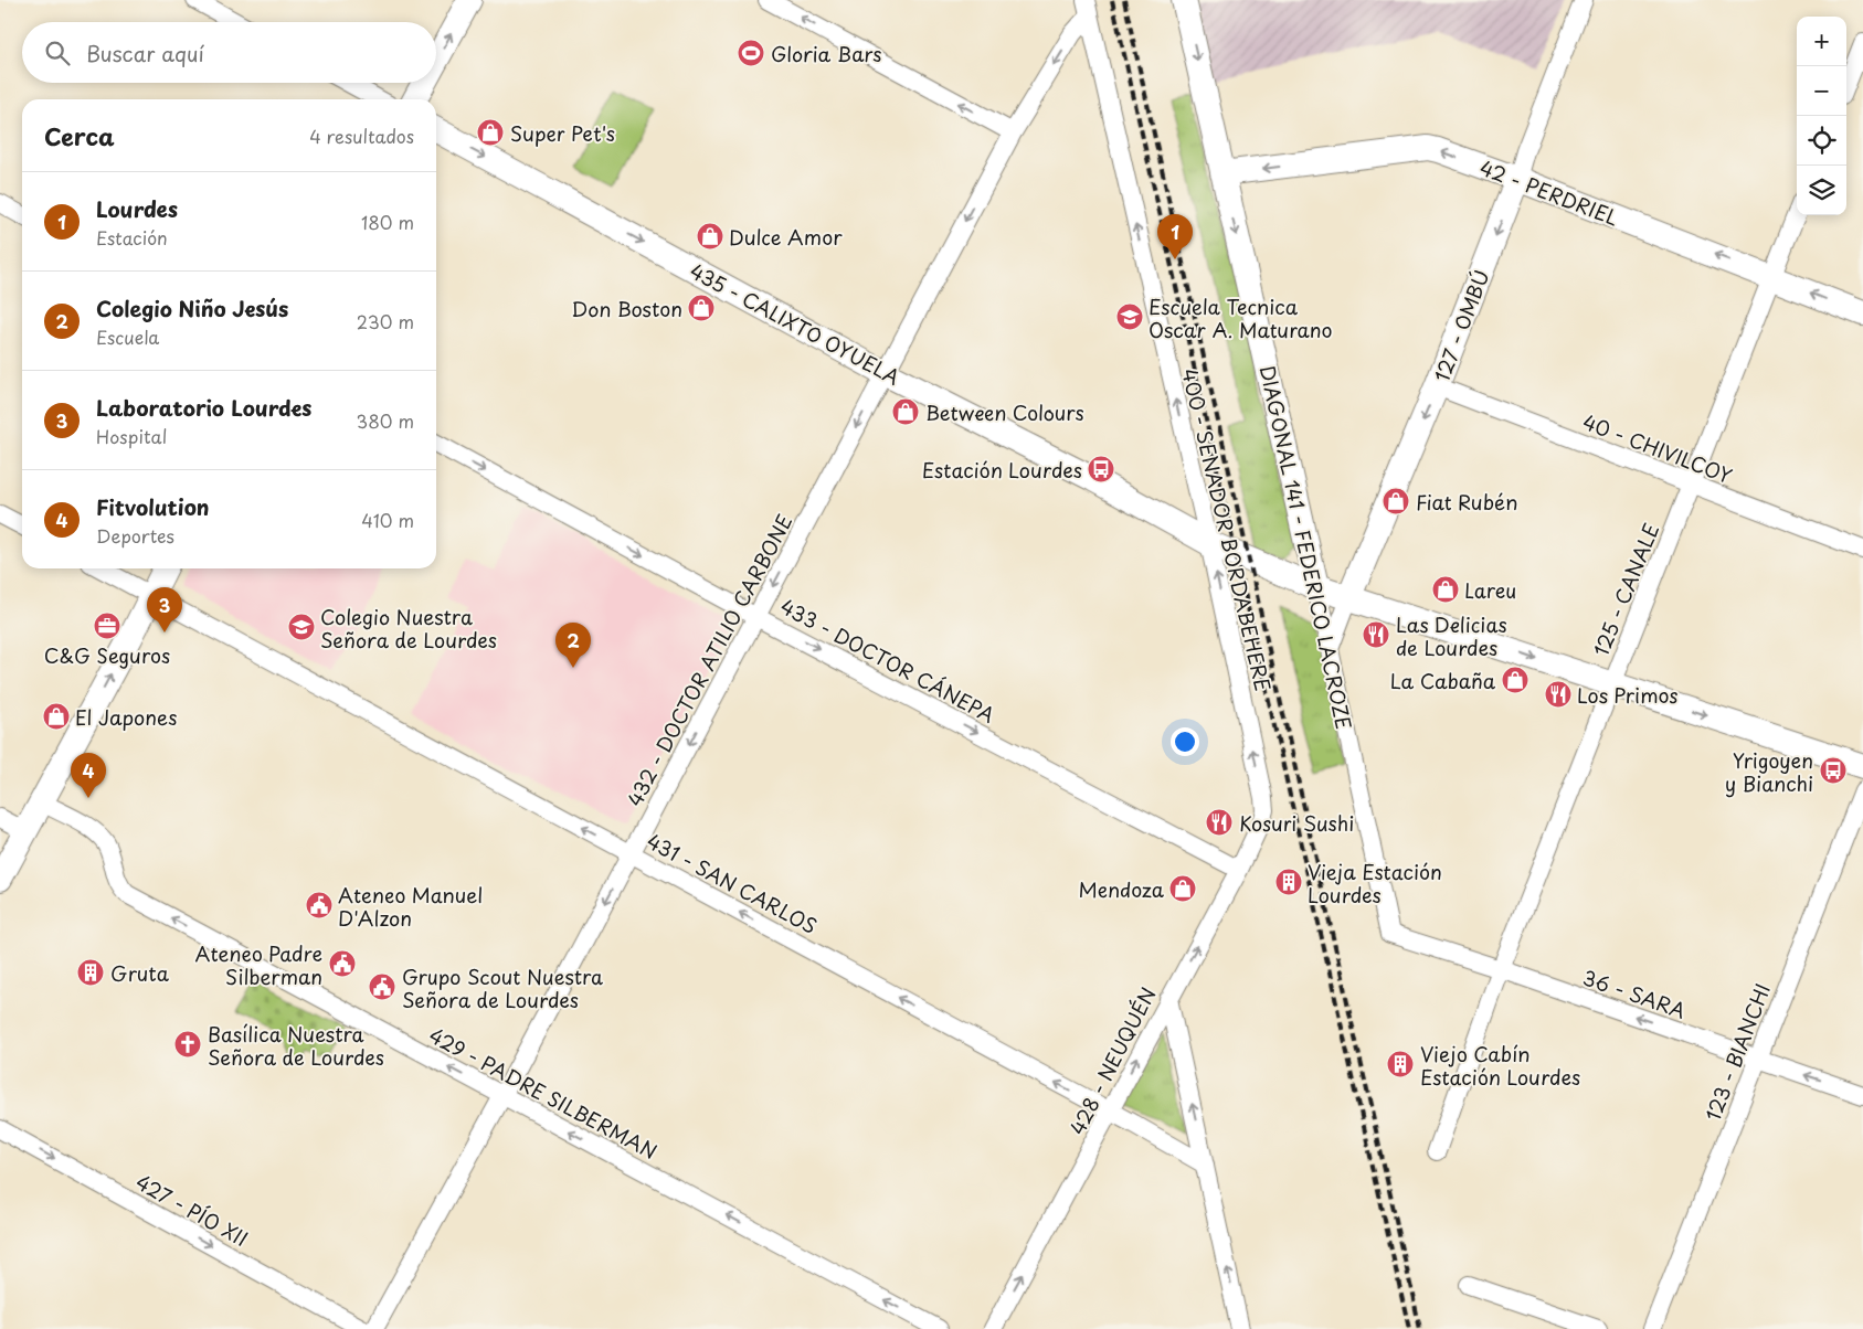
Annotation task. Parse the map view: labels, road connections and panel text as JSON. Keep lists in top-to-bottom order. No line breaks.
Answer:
{"streets":{"street":["42 - PERDRIEL","435 - CALIXTO OYUELA","127 - OMBÚ","40 - CHIVILCOY","400 - SENADOR BORDABEHERE","DIAGONAL 141 - FEDERICO LACROZE","125 - CANALE","432 - DOCTOR ATILIO CARBONE","433 - DOCTOR CÁNEPA","431 - SAN CARLOS","36 - SARA","123 - BIANCHI","428 - NEUQUÉN","429 - PADRE SILBERMAN","427 - PÍO XII"]},"crossings":[["42 - PERDRIEL","127 - OMBÚ"],["42 - PERDRIEL","DIAGONAL 141 - FEDERICO LACROZE"],["42 - PERDRIEL","125 - CANALE"],["435 - CALIXTO OYUELA","127 - OMBÚ"],["435 - CALIXTO OYUELA","400 - SENADOR BORDABEHERE"],["435 - CALIXTO OYUELA","DIAGONAL 141 - FEDERICO LACROZE"],["435 - CALIXTO OYUELA","125 - CANALE"],["435 - CALIXTO OYUELA","432 - DOCTOR ATILIO CARBONE"],["127 - OMBÚ","40 - CHIVILCOY"],["127 - OMBÚ","DIAGONAL 141 - FEDERICO LACROZE"],["40 - CHIVILCOY","125 - CANALE"],["400 - SENADOR BORDABEHERE","432 - DOCTOR ATILIO CARBONE"],["400 - SENADOR BORDABEHERE","428 - NEUQUÉN"],["DIAGONAL 141 - FEDERICO LACROZE","36 - SARA"],["125 - CANALE","36 - SARA"],["432 - DOCTOR ATILIO CARBONE","433 - DOCTOR CÁNEPA"],["432 - DOCTOR ATILIO CARBONE","431 - SAN CARLOS"],["432 - DOCTOR ATILIO CARBONE","429 - PADRE SILBERMAN"],["433 - DOCTOR CÁNEPA","428 - NEUQUÉN"],["431 - SAN CARLOS","428 - NEUQUÉN"],["36 - SARA","123 - BIANCHI"]],"one_way":["42 - PERDRIEL","435 - CALIXTO OYUELA","127 - OMBÚ","400 - SENADOR BORDABEHERE","DIAGONAL 141 - FEDERICO LACROZE","432 - DOCTOR ATILIO CARBONE","433 - DOCTOR CÁNEPA","431 - SAN CARLOS","36 - SARA","428 - NEUQUÉN","429 - PADRE SILBERMAN","427 - PÍO XII"],"places":{"sports":["Gloria Bars"],"shop":["Super Pet's","Dulce Amor","Don Boston","Between Colours","Fiat Rubén","Lareu","La Cabaña","El Japones","Mendoza"],"school or university":["Escuela Tecnica Oscar A. Maturano","Colegio Nuestra Señora de Lourdes"],"bus stop":["Estación Lourdes","Yrigoyen y Bianchi"],"office":["C&G Seguros"],"restaurant":["Las Delicias de Lourdes","Los Primos","Kosuri Sushi"],"building":["Vieja Estación Lourdes","Gruta","Viejo Cabín Estación Lourdes"],"public building":["Ateneo Manuel D'Alzon","Ateneo Padre Silberman","Grupo Scout Nuestra Señora de Lourdes"],"church":["Basílica Nuestra Señora de Lourdes"]},"page":{"map_buttons":["+","−"],"search":"Buscar aquí","heading":["Cerca","4 resultados"],"list":[{"mark":"1","name":"Lourdes","note":"Estación","value":"180 m"},{"mark":"2","name":"Colegio Niño Jesús","note":"Escuela","value":"230 m"},{"mark":"3","name":"Laboratorio Lourdes","note":"Hospital","value":"380 m"},{"mark":"4","name":"Fitvolution","note":"Deportes","value":"410 m"}],"pins":["1","3","2","4"]}}
